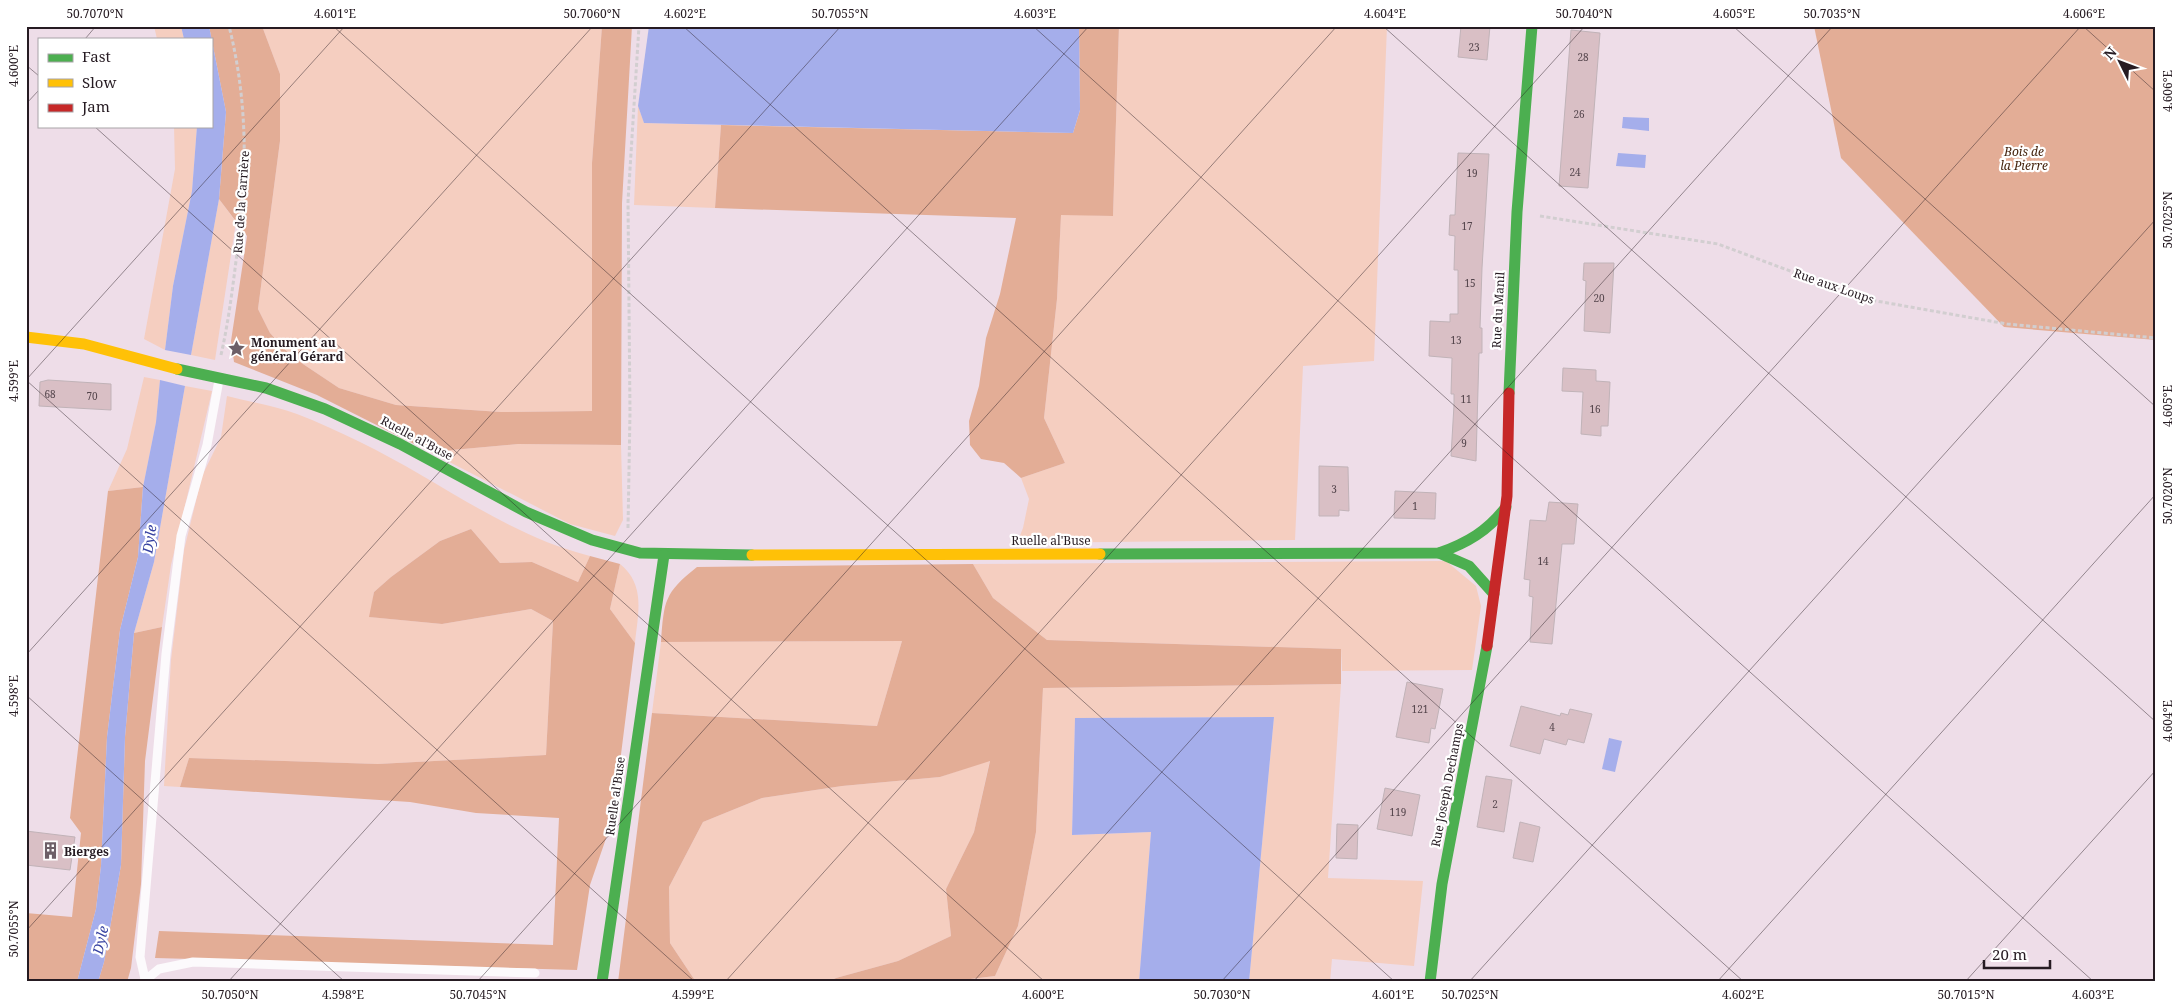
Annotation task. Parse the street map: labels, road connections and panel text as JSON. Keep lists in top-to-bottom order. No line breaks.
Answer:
{"streets":{"street":["Rue du Manil","Ruelle al'Buse","Rue Joseph Dechamps"],"path":["Rue de la Carrière","Rue aux Loups"]},"crossings":[["Rue de la Carrière","Ruelle al'Buse"],["Rue aux Loups","Rue du Manil"],["Rue du Manil","Ruelle al'Buse"],["Rue du Manil","Rue Joseph Dechamps"],["Ruelle al'Buse","Rue Joseph Dechamps"]],"water":["Dyle"],"parks":["Bois de la Pierre"],"places":{"place":["Monument au général Gérard"],"building":["Bierges"]},"house_numbers":["23","28","26","24","19","17","15","20","13","68","70","11","16","9","3","1","14","121","4","2","119"],"legend":["Fast","Slow","Jam"],"scale_bar":"20 m","north":"top left","coordinates":["50.7070°N","4.601°E","50.7060°N","4.602°E","50.7055°N","4.603°E","4.604°E","50.7040°N","4.605°E","50.7035°N","4.606°E","4.600°E","50.7025°N","4.599°E","50.7020°N","4.598°E","50.7050°N","50.7045°N","50.7030°N","50.7015°N"]}
